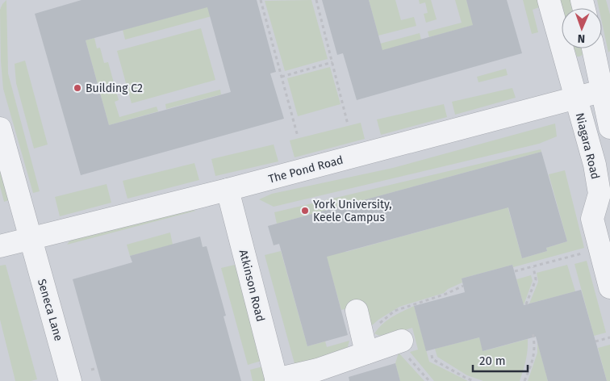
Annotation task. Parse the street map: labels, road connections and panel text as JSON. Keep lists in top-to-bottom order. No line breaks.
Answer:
{"streets":{"street":["Niagara Road","The Pond Road","Atkinson Road","Seneca Lane"]},"crossings":[["Niagara Road","The Pond Road"],["The Pond Road","Atkinson Road"],["The Pond Road","Seneca Lane"]],"places":["Building C2","York University, Keele Campus"],"scale_bar":"20 m","north":"bottom"}
